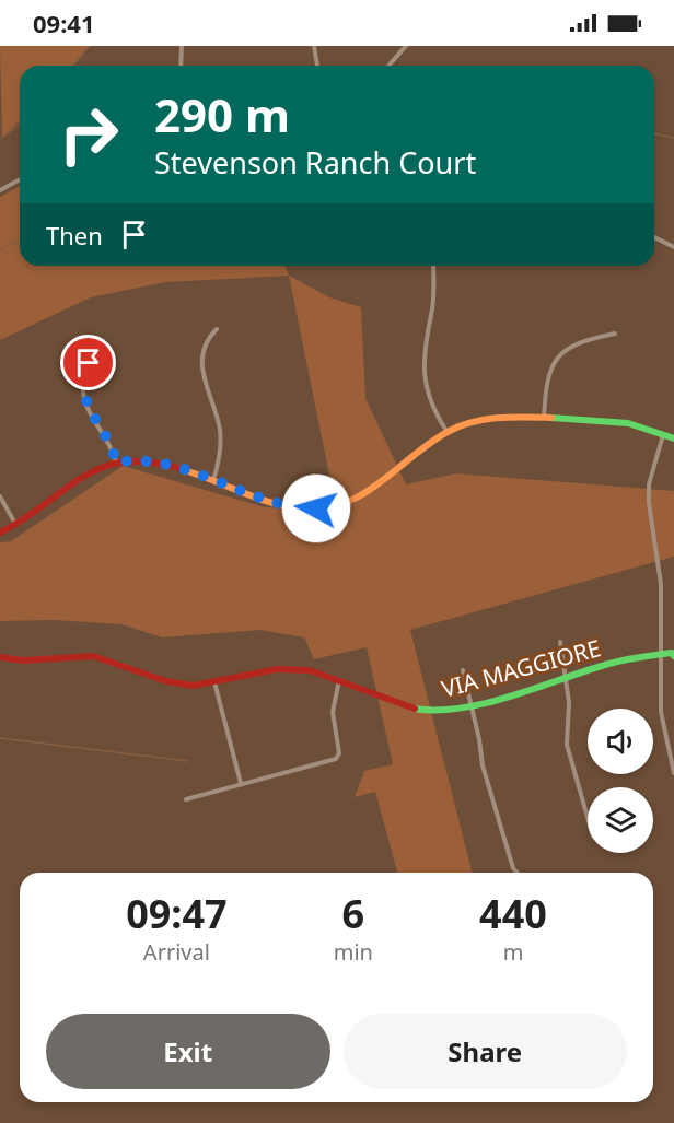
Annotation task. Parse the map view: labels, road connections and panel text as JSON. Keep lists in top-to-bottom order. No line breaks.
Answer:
{"streets":{"street":["VIA MAGGIORE"]},"page":{"status":"09:41","turn":["290 m","Stevenson Ranch Court"],"then":"Then","eta":["09:47","Arrival","6","min","440","m"],"buttons":["Exit","Share"]}}
